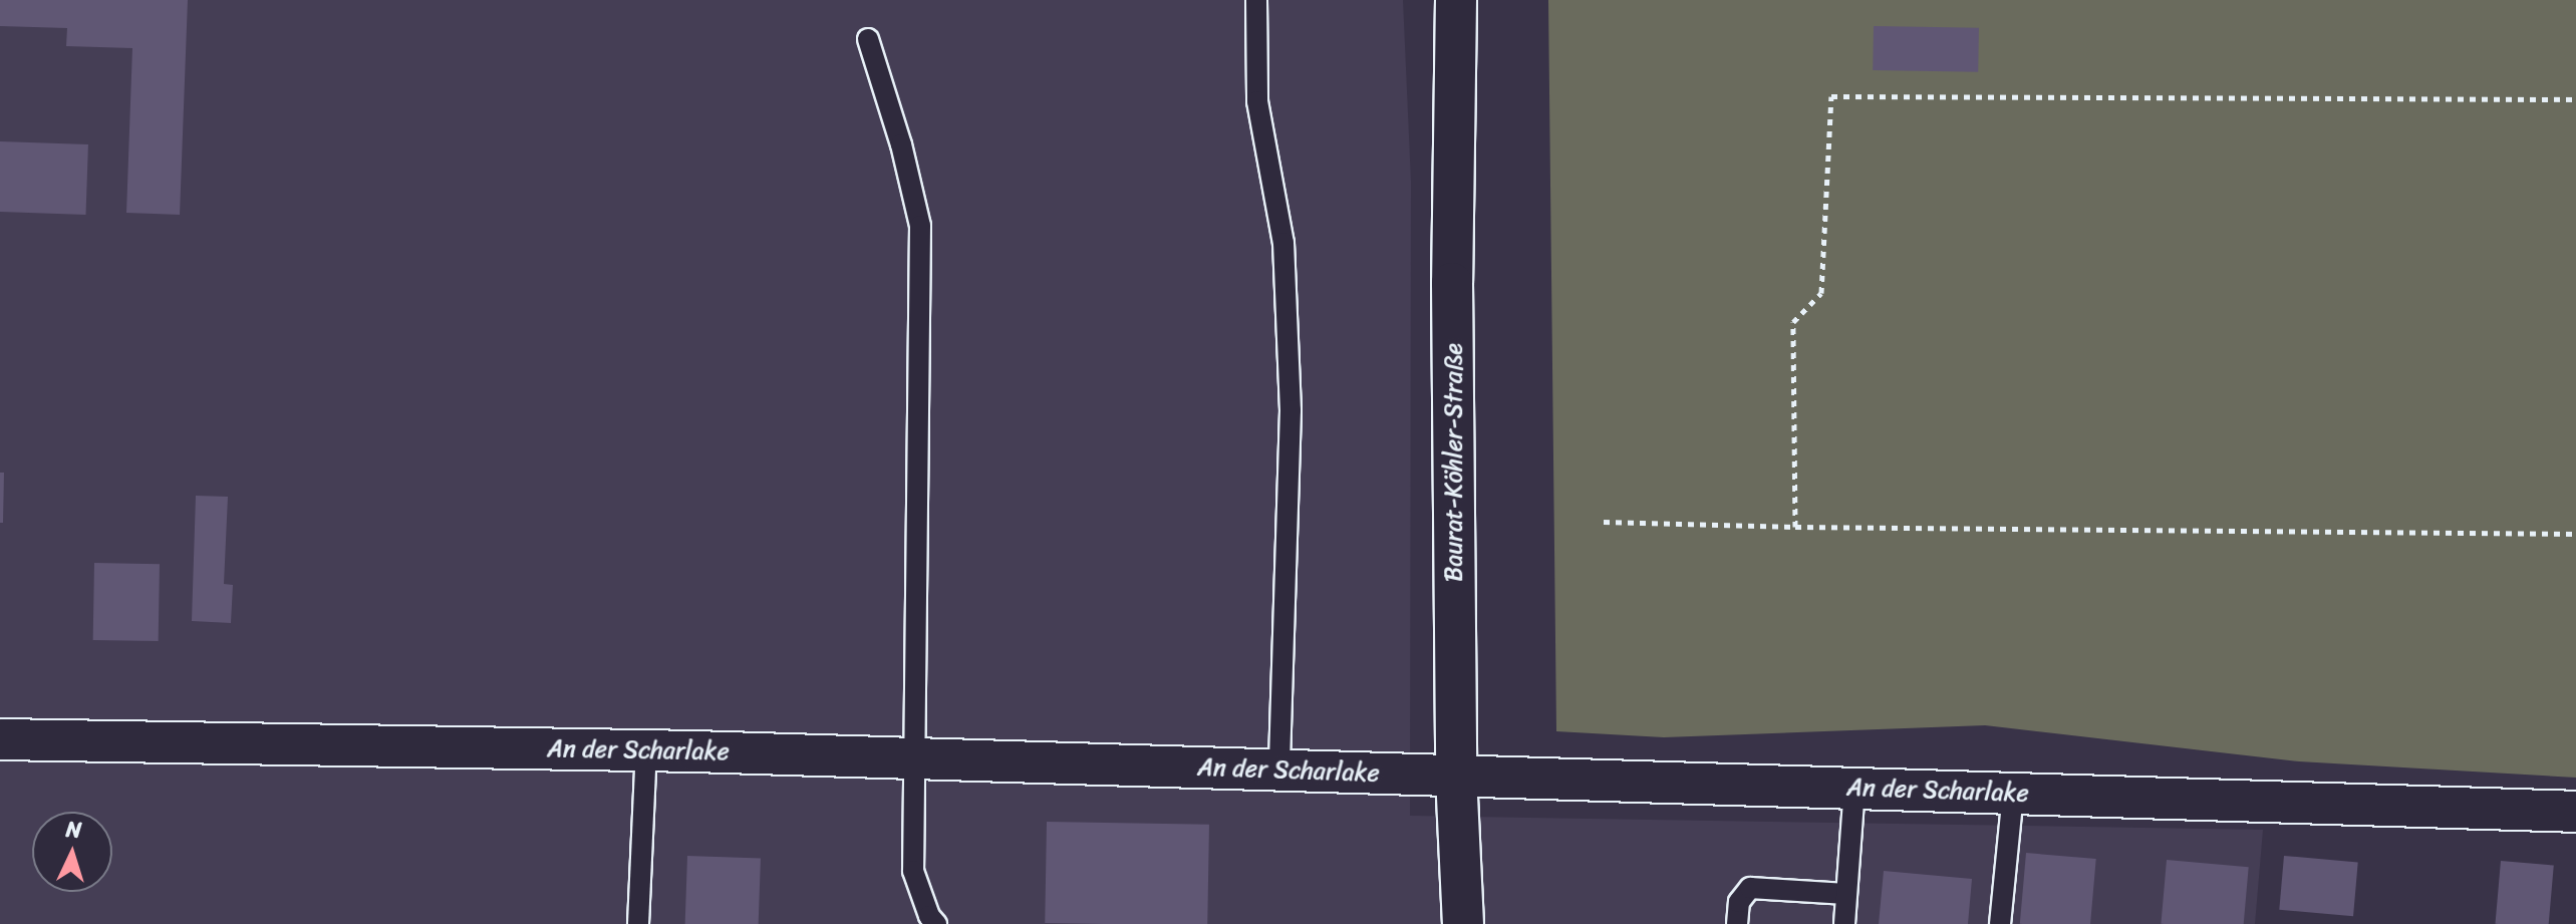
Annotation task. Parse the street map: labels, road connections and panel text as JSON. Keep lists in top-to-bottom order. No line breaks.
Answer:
{"streets":{"street":["Baurat-Köhler-Straße","An der Scharlake"]},"crossings":[["Baurat-Köhler-Straße","An der Scharlake"]],"north":"top"}
